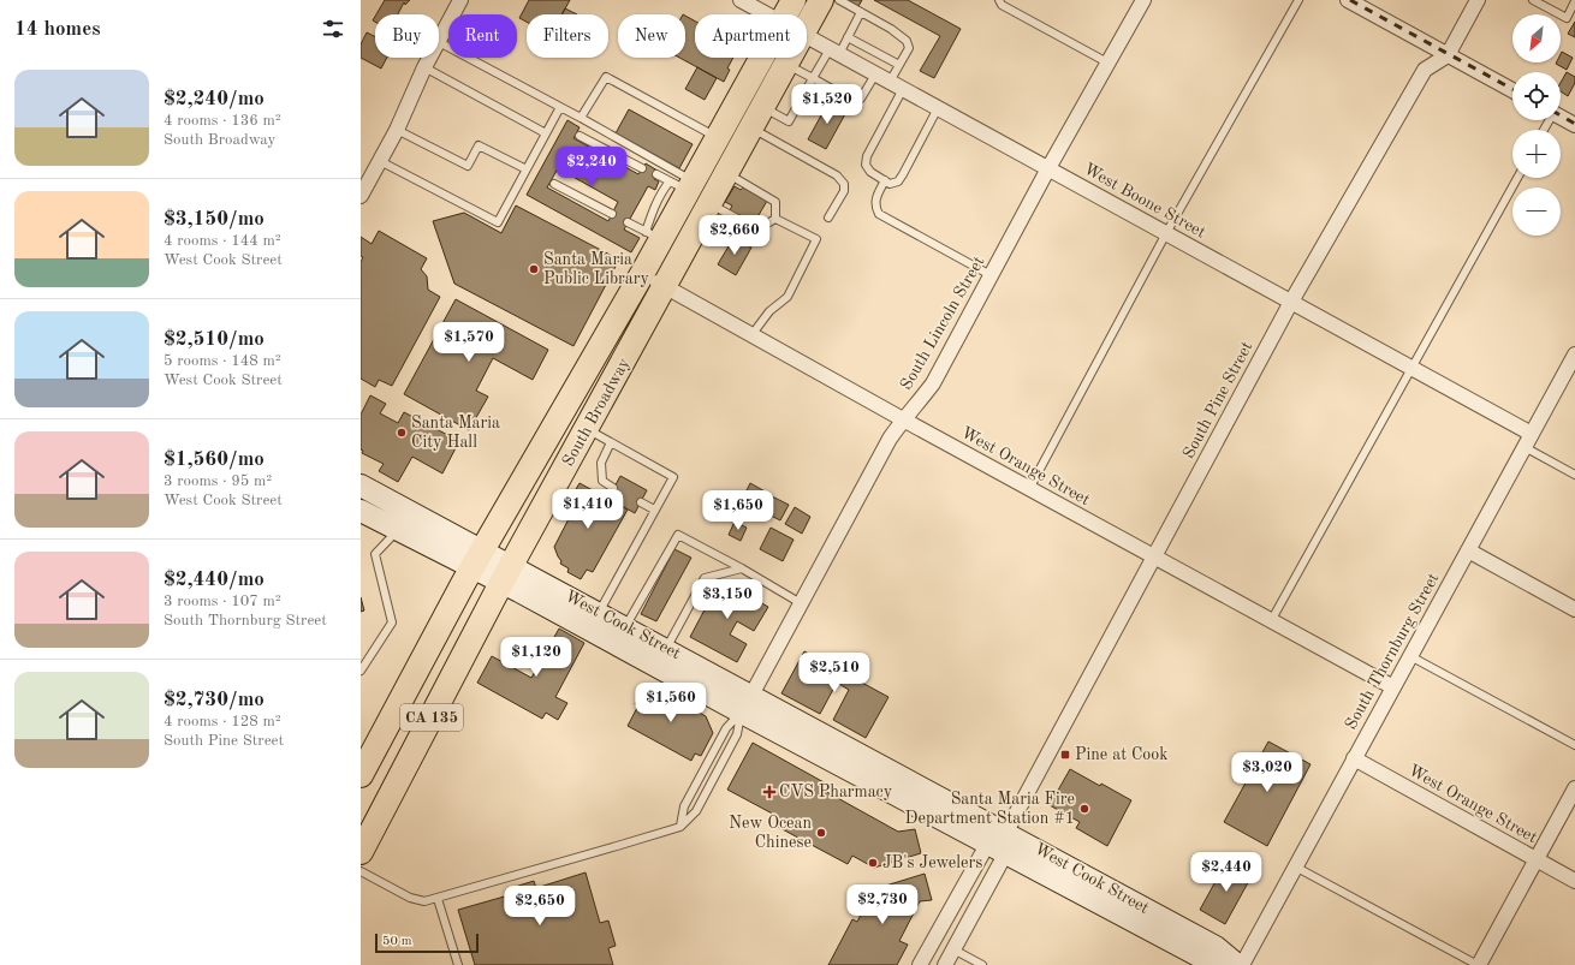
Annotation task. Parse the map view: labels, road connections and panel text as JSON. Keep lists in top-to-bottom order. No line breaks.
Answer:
{"streets":{"main road":["South Broadway","CA 135"],"street":["West Boone Street","South Lincoln Street","South Pine Street","West Orange Street","West Cook Street","South Thornburg Street"]},"crossings":[["West Boone Street","South Lincoln Street"],["West Boone Street","South Pine Street"],["West Boone Street","South Thornburg Street"],["South Lincoln Street","West Orange Street"],["South Lincoln Street","West Cook Street"],["South Pine Street","West Orange Street"],["South Pine Street","West Cook Street"],["South Broadway","West Orange Street"],["South Broadway","West Cook Street"],["West Orange Street","South Thornburg Street"]],"places":{"other":["Santa Maria Public Library","Santa Maria City Hall","Santa Maria Fire Department Station #1","New Ocean Chinese","JB's Jewelers"],"transit":["Pine at Cook"],"health":["CVS Pharmacy"]},"scale_bar":"50 m","north":"bottom left","page":{"heading":"14 homes","map_buttons":["+","−"],"chip":["Buy","Rent","Filters","New","Apartment"],"list":[{"name":"$2,240/mo","note":"4 rooms · 136 m² · South Broadway"},{"name":"$3,150/mo","note":"4 rooms · 144 m² · West Cook Street"},{"name":"$2,510/mo","note":"5 rooms · 148 m² · West Cook Street"},{"name":"$1,560/mo","note":"3 rooms · 95 m² · West Cook Street"},{"name":"$2,440/mo","note":"3 rooms · 107 m² · South Thornburg Street"},{"name":"$2,730/mo","note":"4 rooms · 128 m² · South Pine Street"}],"price":["$1,520","$2,240","$2,660","$1,570","$1,410","$1,650","$3,150","$1,120","$2,510","$1,560","$3,020","$2,440","$2,730","$2,650"],"scale":"50 m"}}
